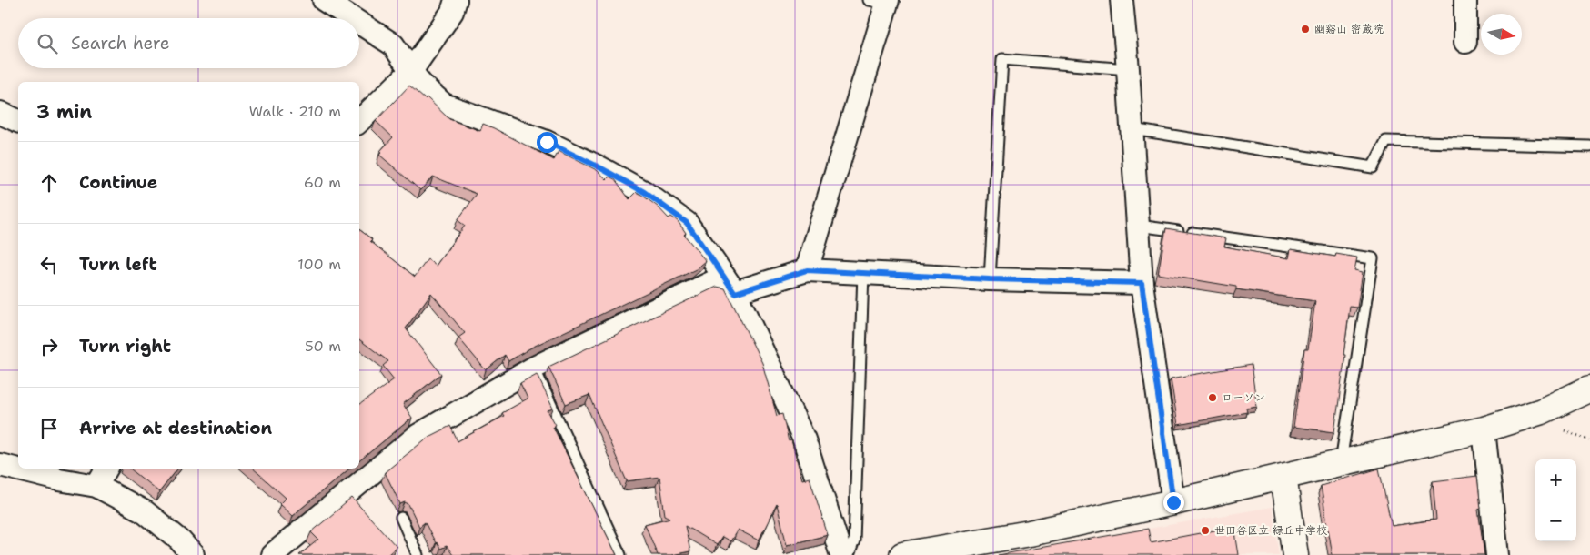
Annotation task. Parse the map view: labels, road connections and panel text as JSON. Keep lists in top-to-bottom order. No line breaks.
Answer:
{"places":["幽谿山 密蔵院","ローソン","世田谷区立 緑丘中学校"],"north":"right","page":{"search":"Search here","heading":["3 min","Walk · 210 m"],"list":[["Continue","60 m"],["Turn left","100 m"],["Turn right","50 m"],"Arrive at destination"],"map_buttons":["+","−"]}}
